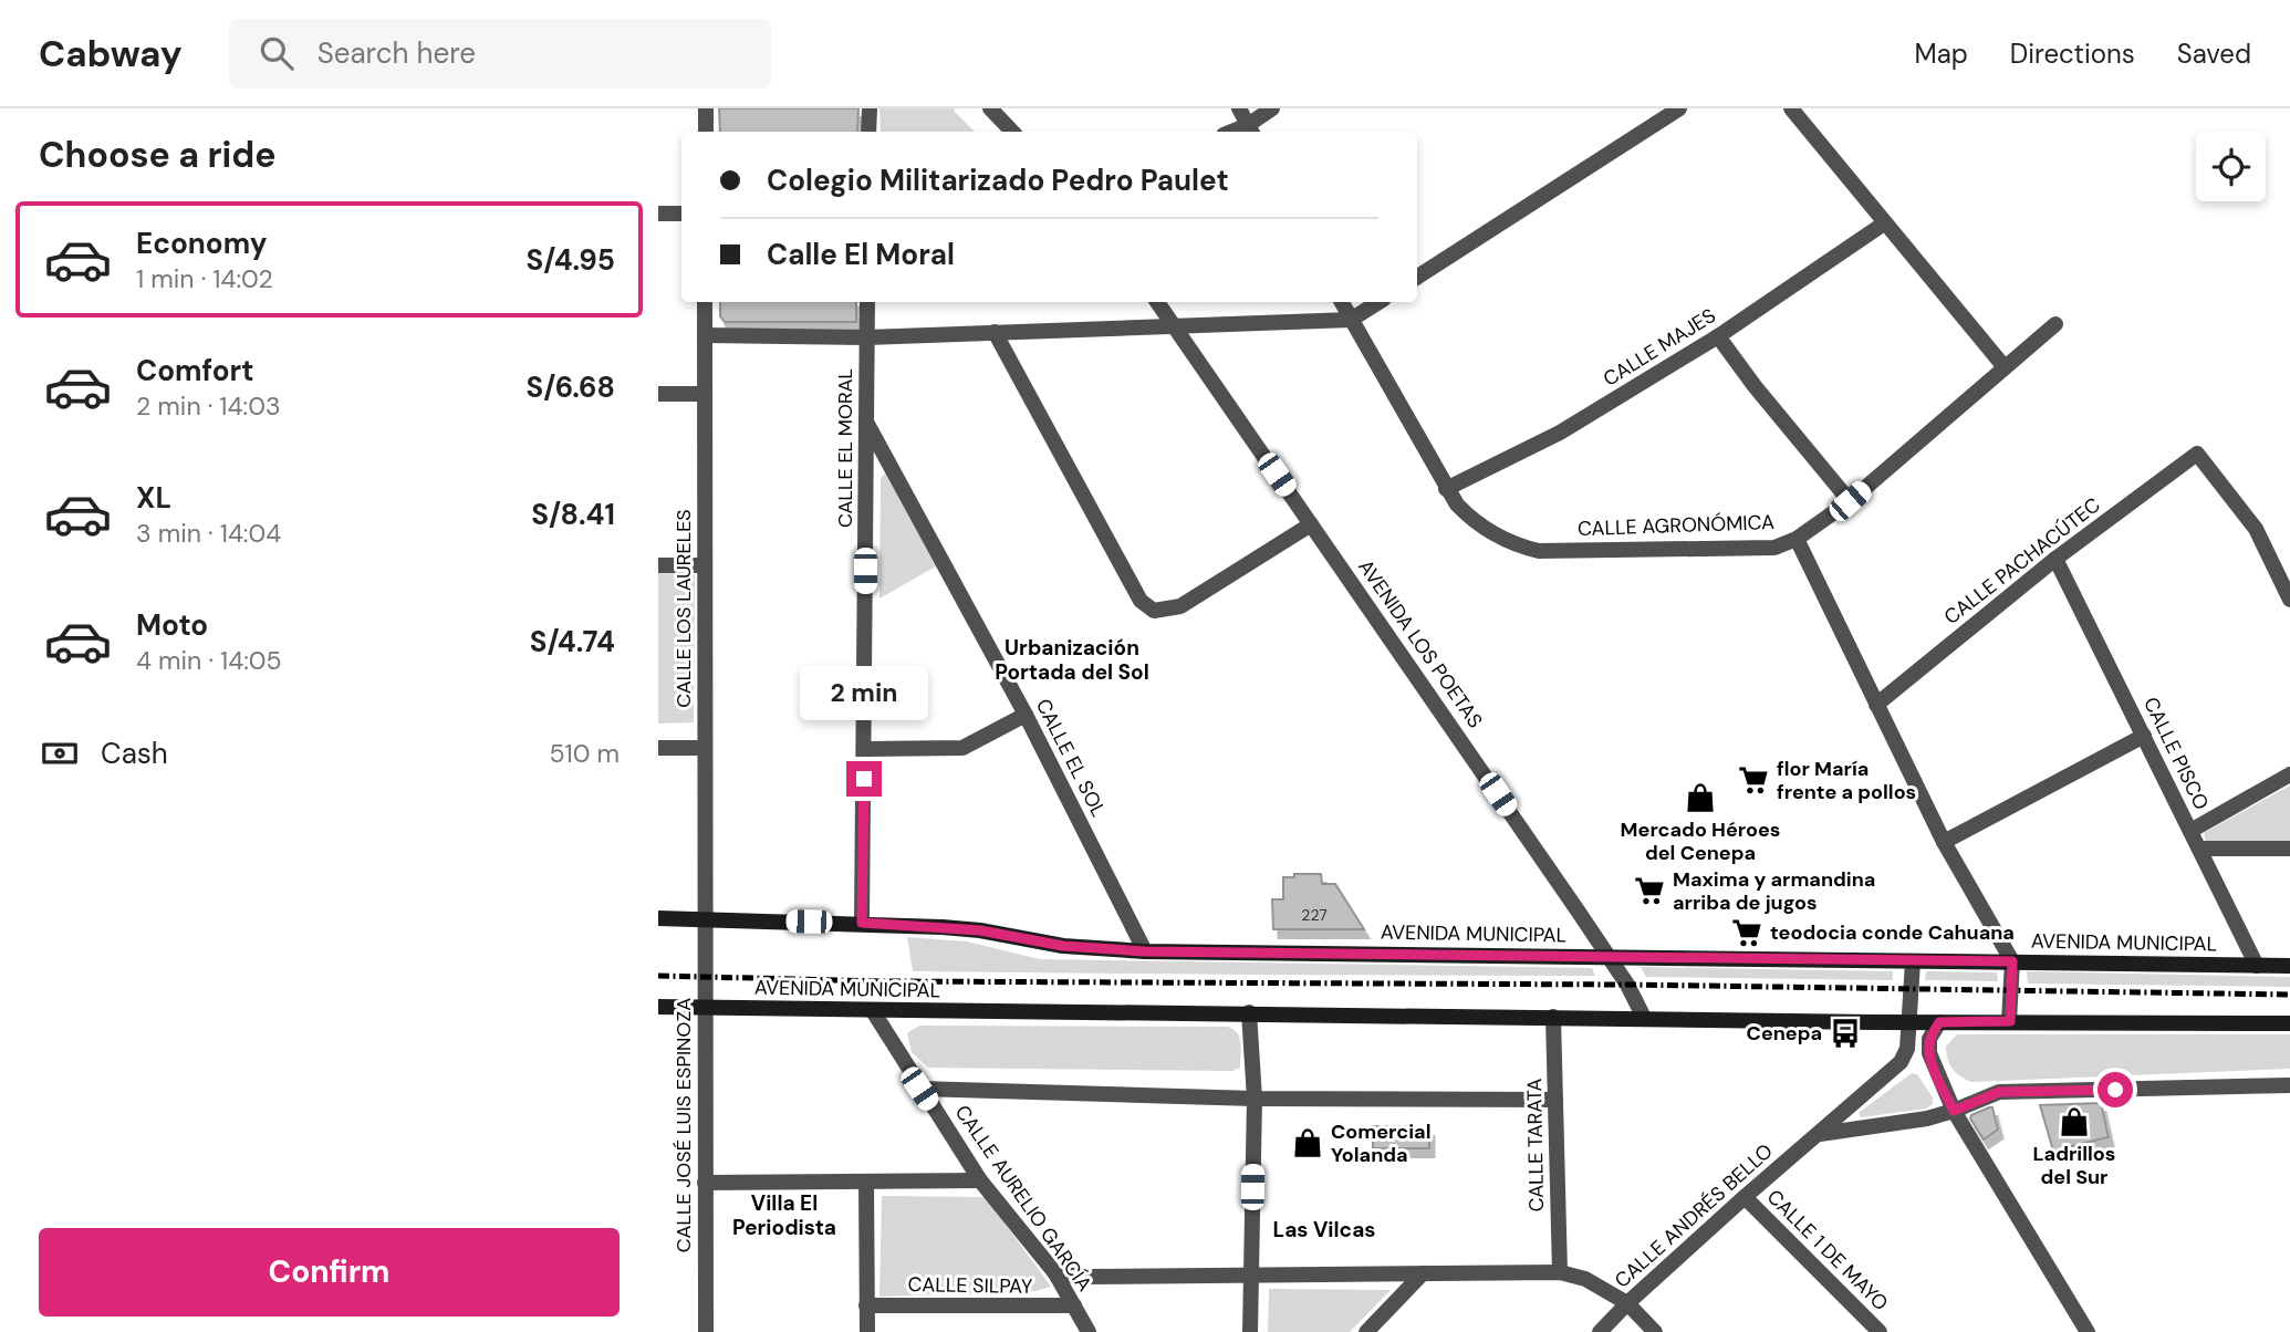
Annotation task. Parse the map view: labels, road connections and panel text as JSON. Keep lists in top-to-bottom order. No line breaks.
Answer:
{"streets":{"main road":["AVENIDA MUNICIPAL"],"street":["CALLE MAJES","CALLE EL MORAL","CALLE AGRONÓMICA","CALLE PACHACÚTEC","CALLE LOS LAURELES","AVENIDA LOS POETAS","CALLE PISCO","CALLE EL SOL","CALLE JOSÉ LUIS ESPINOZA","CALLE TARATA","CALLE AURELIO GARCÍA","CALLE ANDRÉS BELLO","CALLE 1 DE MAYO","CALLE SILPAY"]},"crossings":[["CALLE MAJES","CALLE AGRONÓMICA"],["CALLE EL MORAL","CALLE EL SOL"],["CALLE EL MORAL","AVENIDA MUNICIPAL"],["CALLE AGRONÓMICA","CALLE PACHACÚTEC"],["CALLE AGRONÓMICA","AVENIDA MUNICIPAL"],["CALLE PACHACÚTEC","CALLE PISCO"],["CALLE LOS LAURELES","AVENIDA MUNICIPAL"],["CALLE LOS LAURELES","CALLE JOSÉ LUIS ESPINOZA"],["AVENIDA LOS POETAS","AVENIDA MUNICIPAL"],["CALLE PISCO","AVENIDA MUNICIPAL"],["CALLE EL SOL","AVENIDA MUNICIPAL"],["AVENIDA MUNICIPAL","CALLE JOSÉ LUIS ESPINOZA"],["AVENIDA MUNICIPAL","CALLE TARATA"],["AVENIDA MUNICIPAL","CALLE AURELIO GARCÍA"],["AVENIDA MUNICIPAL","CALLE ANDRÉS BELLO"],["CALLE AURELIO GARCÍA","CALLE SILPAY"],["CALLE ANDRÉS BELLO","CALLE 1 DE MAYO"]],"districts":["Urbanización Portada del Sol","Villa El Periodista","Las Vilcas"],"places":{"supermarket":["flor María frente a pollos","Maxima y armandina arriba de jugos","teodocia conde Cahuana"],"shop":["Mercado Héroes del Cenepa","Ladrillos del Sur","Comercial Yolanda"],"bus stop":["Cenepa"]},"house_numbers":["227"],"page":{"header":"Cabway","search":"Search here","nav":["Map","Directions","Saved"],"heading":"Choose a ride","banner":["Colegio Militarizado Pedro Paulet","Calle El Moral"],"list":[{"name":"Economy","note":"1 min · 14:02","value":"S/4.95"},{"name":"Comfort","note":"2 min · 14:03","value":"S/6.68"},{"name":"XL","note":"3 min · 14:04","value":"S/8.41"},{"name":"Moto","note":"4 min · 14:05","value":"S/4.74"}],"bubble":"2 min","pay":["Cash","510 m"],"buttons":"Confirm"}}
